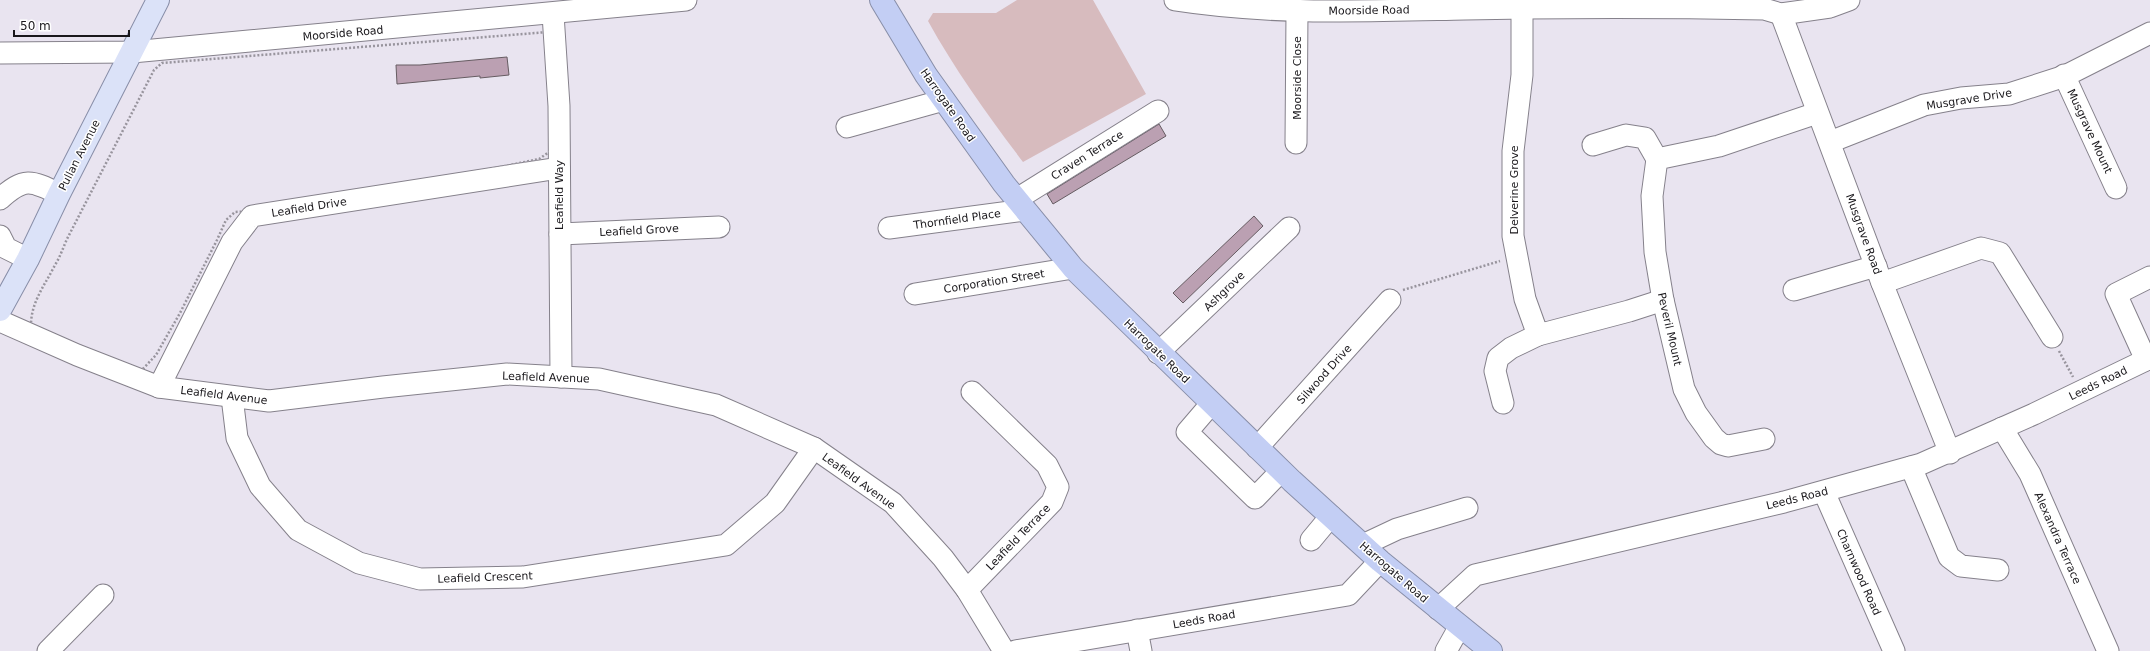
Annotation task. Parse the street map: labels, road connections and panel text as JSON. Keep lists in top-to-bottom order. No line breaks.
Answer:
{"streets":{"highway":["Harrogate Road"],"main road":["Pullan Avenue"],"street":["Moorside Road","Moorside Close","Musgrave Drive","Musgrave Mount","Craven Terrace","Delverine Grove","Leafield Way","Leafield Drive","Thornfield Place","Leafield Grove","Musgrave Road","Corporation Street","Ashgrove","Peveril Mount","Silwood Drive","Leafield Avenue","Leeds Road","Leafield Terrace","Alexandra Terrace","Charnwood Road","Leafield Crescent"]},"crossings":[["Moorside Road","Moorside Close"],["Moorside Road","Pullan Avenue"],["Moorside Road","Delverine Grove"],["Moorside Road","Leafield Way"],["Moorside Road","Musgrave Road"],["Musgrave Drive","Musgrave Mount"],["Musgrave Drive","Musgrave Road"],["Harrogate Road","Craven Terrace"],["Harrogate Road","Thornfield Place"],["Harrogate Road","Corporation Street"],["Harrogate Road","Ashgrove"],["Harrogate Road","Silwood Drive"],["Harrogate Road","Leeds Road"],["Craven Terrace","Thornfield Place"],["Leafield Way","Leafield Drive"],["Leafield Way","Leafield Grove"],["Leafield Way","Leafield Avenue"],["Leafield Drive","Leafield Avenue"],["Musgrave Road","Leeds Road"],["Leafield Avenue","Leafield Terrace"],["Leafield Avenue","Leafield Crescent"],["Leeds Road","Alexandra Terrace"],["Leeds Road","Charnwood Road"]],"scale_bar":"50 m"}
